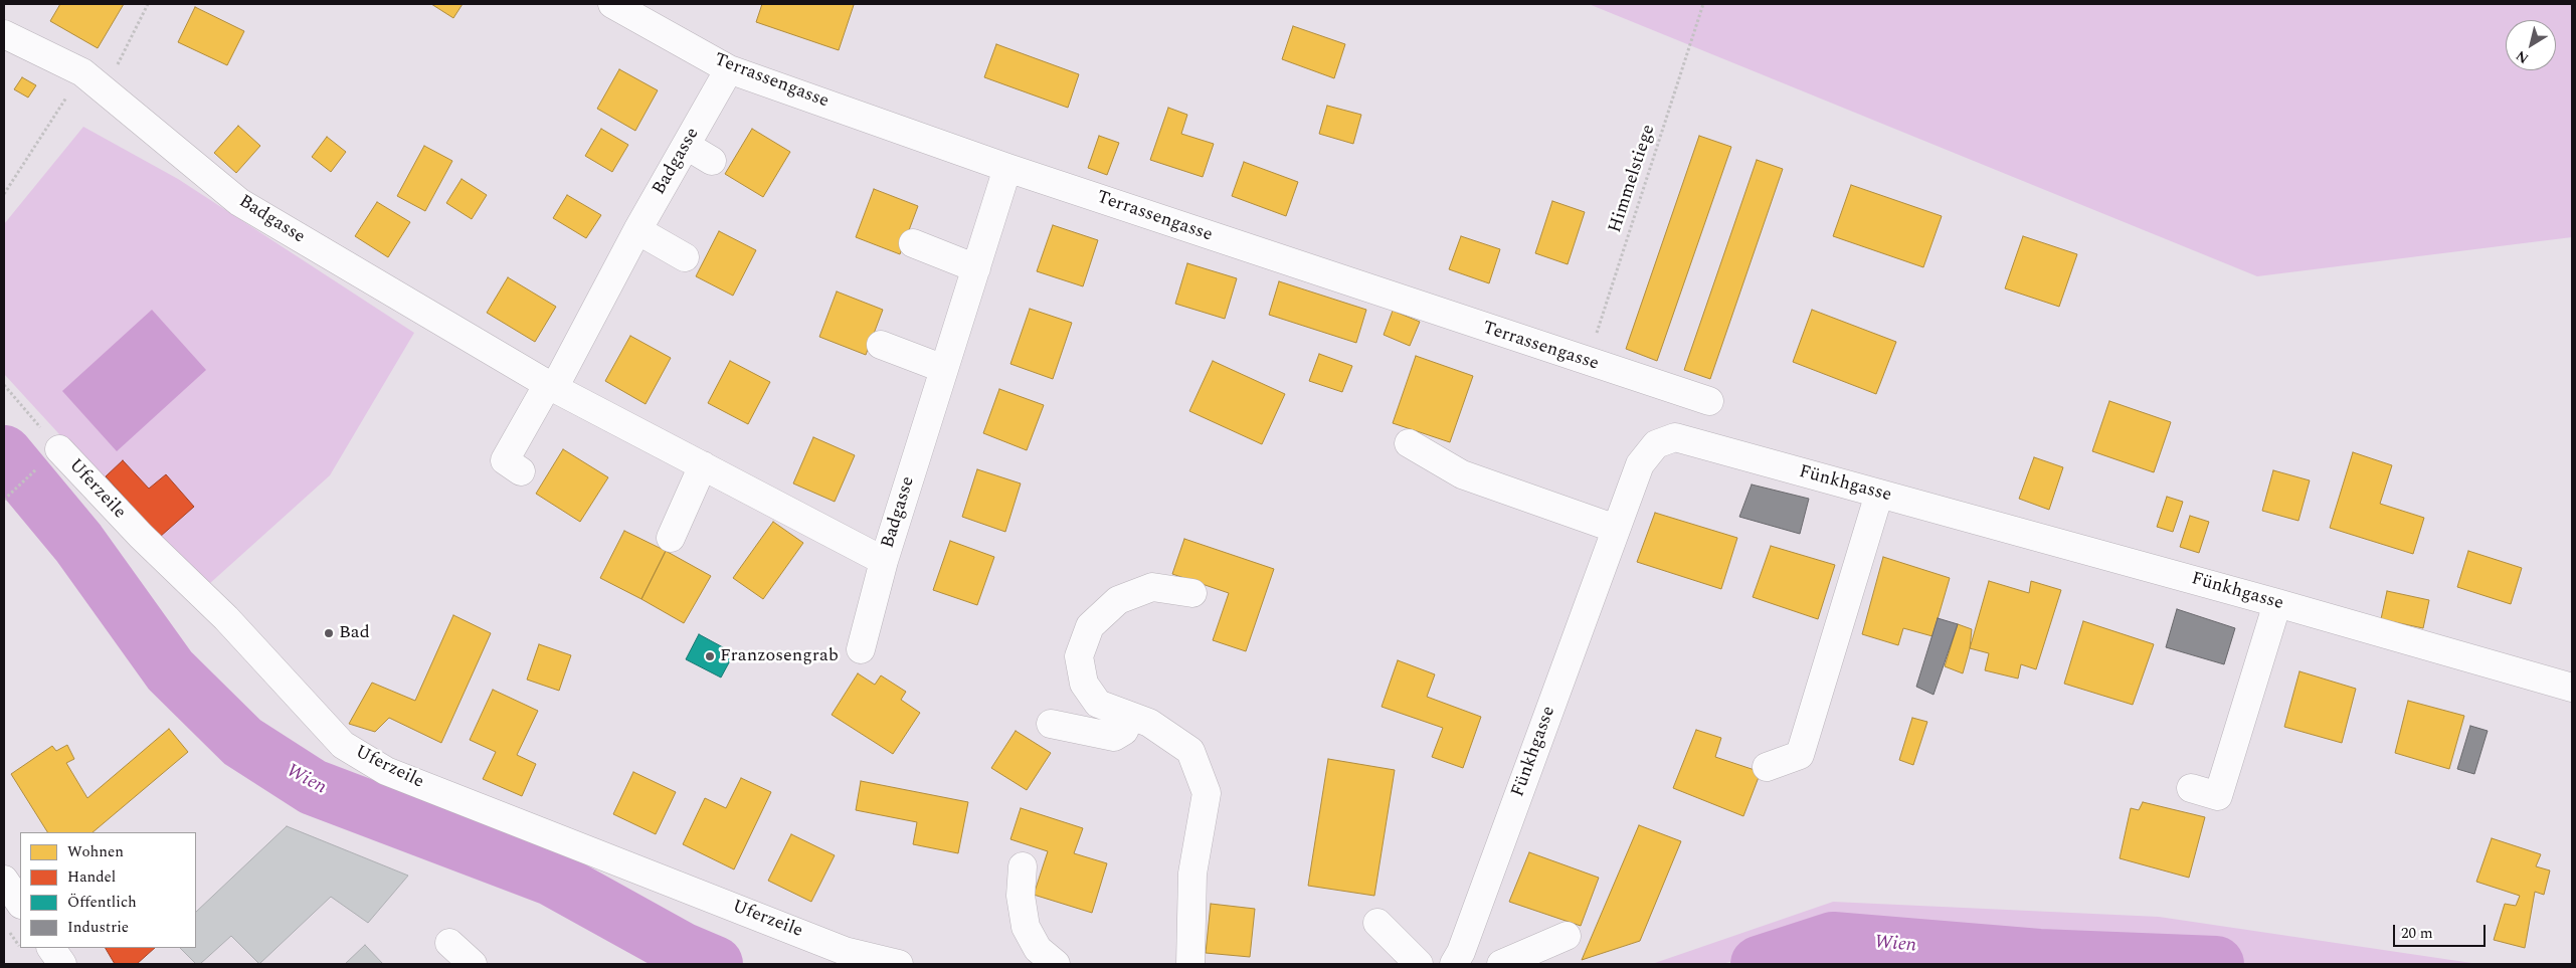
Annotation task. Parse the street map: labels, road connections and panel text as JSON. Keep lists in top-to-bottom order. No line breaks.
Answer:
{"streets":{"street":["Terrassengasse","Badgasse","Fünkhgasse","Uferzeile"],"path":["Himmelstiege"]},"crossings":[["Terrassengasse","Badgasse"],["Terrassengasse","Himmelstiege"]],"water":["Wien"],"places":["Bad","Franzosengrab"],"legend":["Wohnen","Handel","Öffentlich","Industrie"],"scale_bar":"20 m","north":"bottom left"}
